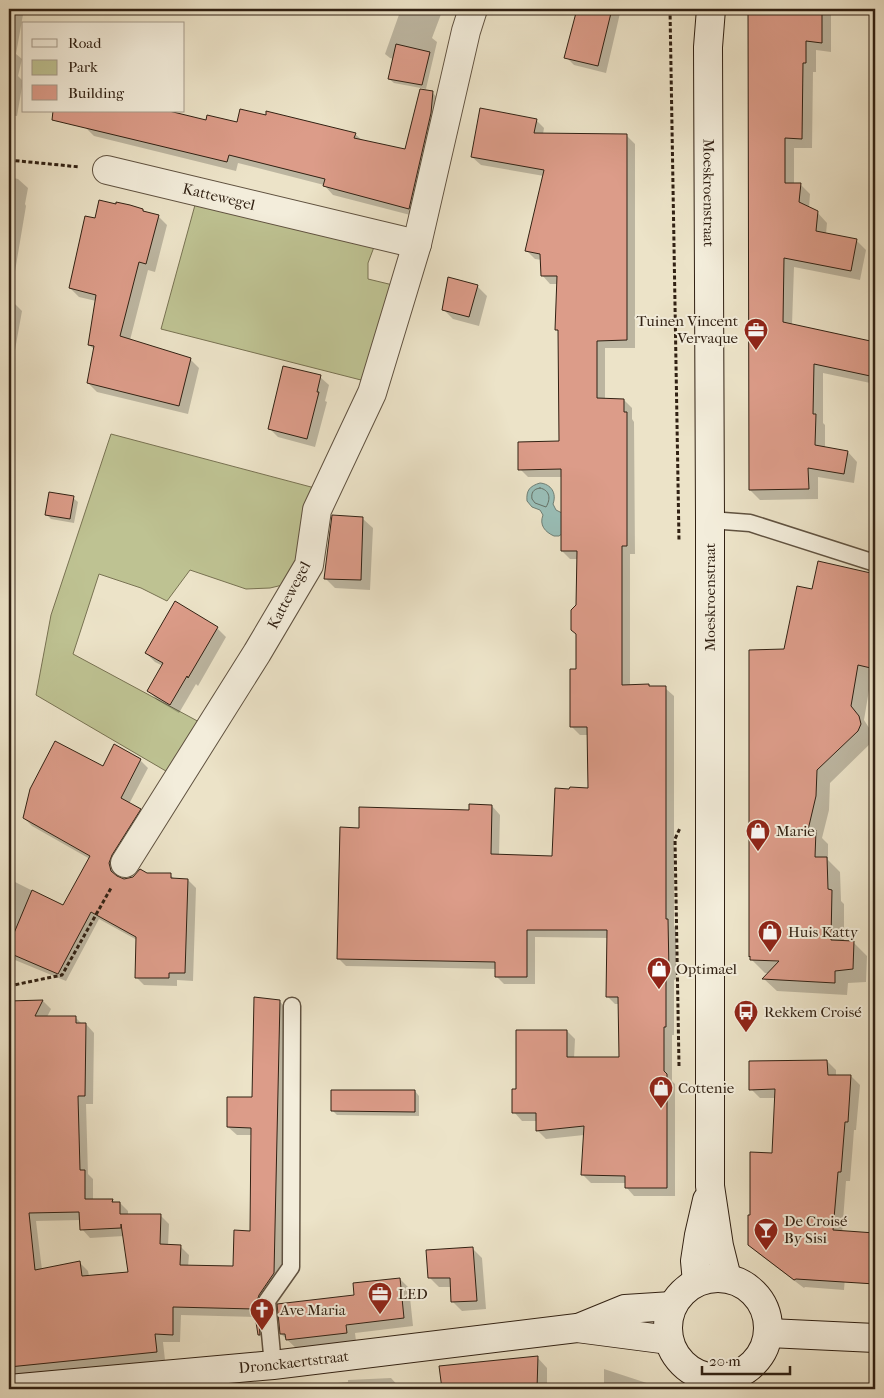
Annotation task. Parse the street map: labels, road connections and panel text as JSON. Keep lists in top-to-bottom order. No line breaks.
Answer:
{"streets":{"main road":["Moeskroenstraat","Kattewegel","Dronckaertstraat"]},"crossings":[["Moeskroenstraat","Dronckaertstraat"]],"places":{"office":["Tuinen Vincent Vervaque","LED"],"shop":["Marie","Huis Katty","Optimael","Cottenie"],"bus stop":["Rekkem Croisé"],"bar":["De Croisé By Sisi"],"church":["Ave Maria"]},"legend":["Road","Park","Building"],"scale_bar":"20 m"}
